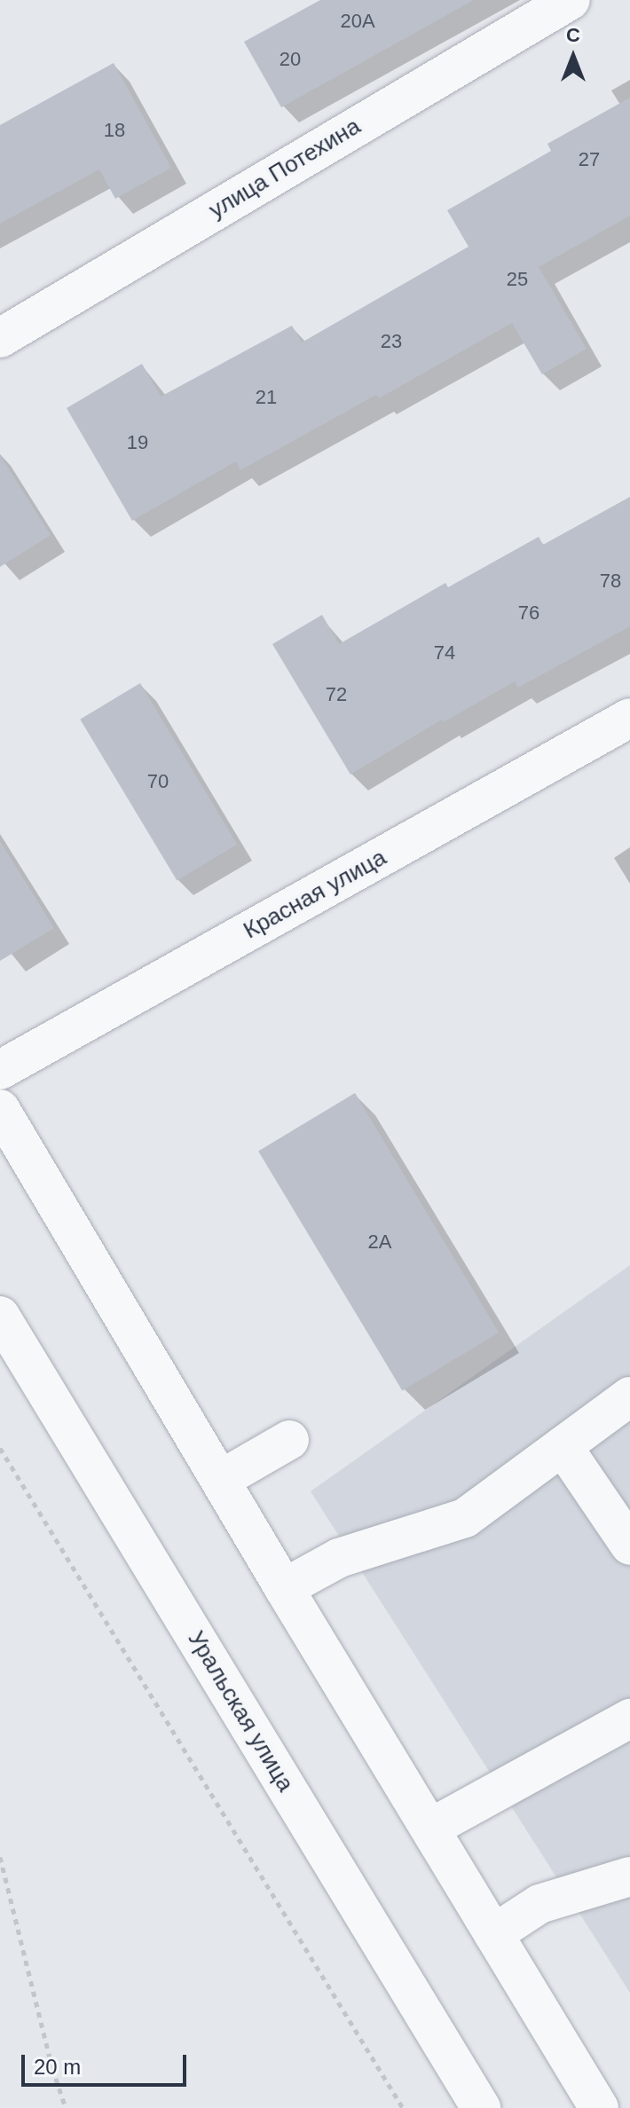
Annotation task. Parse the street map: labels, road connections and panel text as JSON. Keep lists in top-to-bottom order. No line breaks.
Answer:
{"streets":{"street":["улица Потехина","Красная улица","Уральская улица"]},"house_numbers":["20А","20","18","27","25","23","21","19","78","76","74","72","70","2А"],"scale_bar":"20 m","north":"top"}
